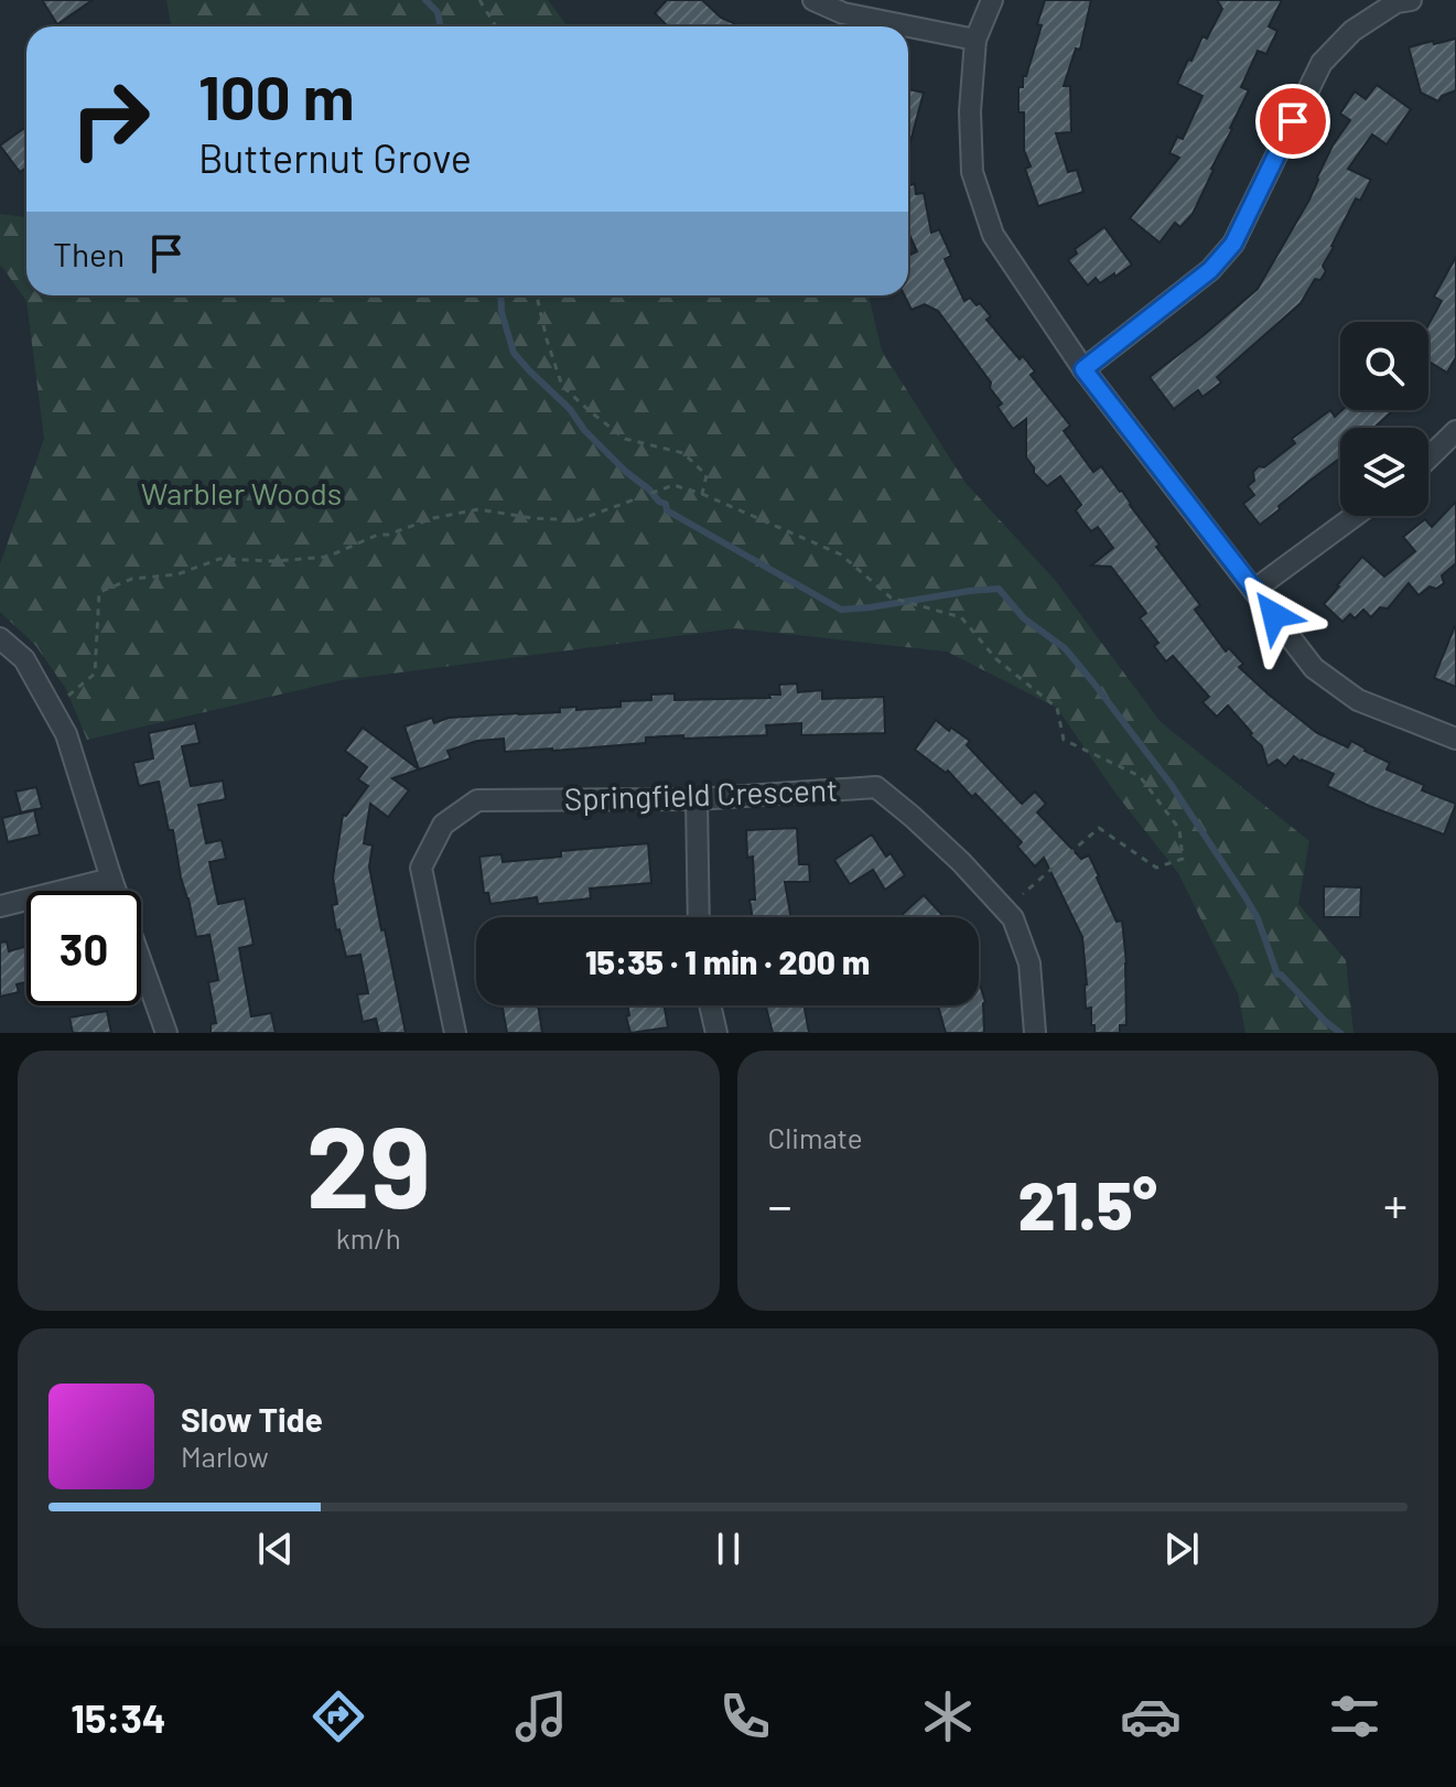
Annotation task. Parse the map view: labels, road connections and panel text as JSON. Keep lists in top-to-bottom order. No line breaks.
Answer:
{"streets":{"street":["Springfield Crescent"]},"parks":["Warbler Woods"],"page":{"turn":["100 m","Butternut Grove"],"then":"Then","limit":"30","trip":"15:35 · 1 min · 200 m","tile":[["29","km/h"],"Climate"],"heat":["−","21.5°","+"],"song":["Slow Tide","Marlow"],"tabs":"15:34"}}
